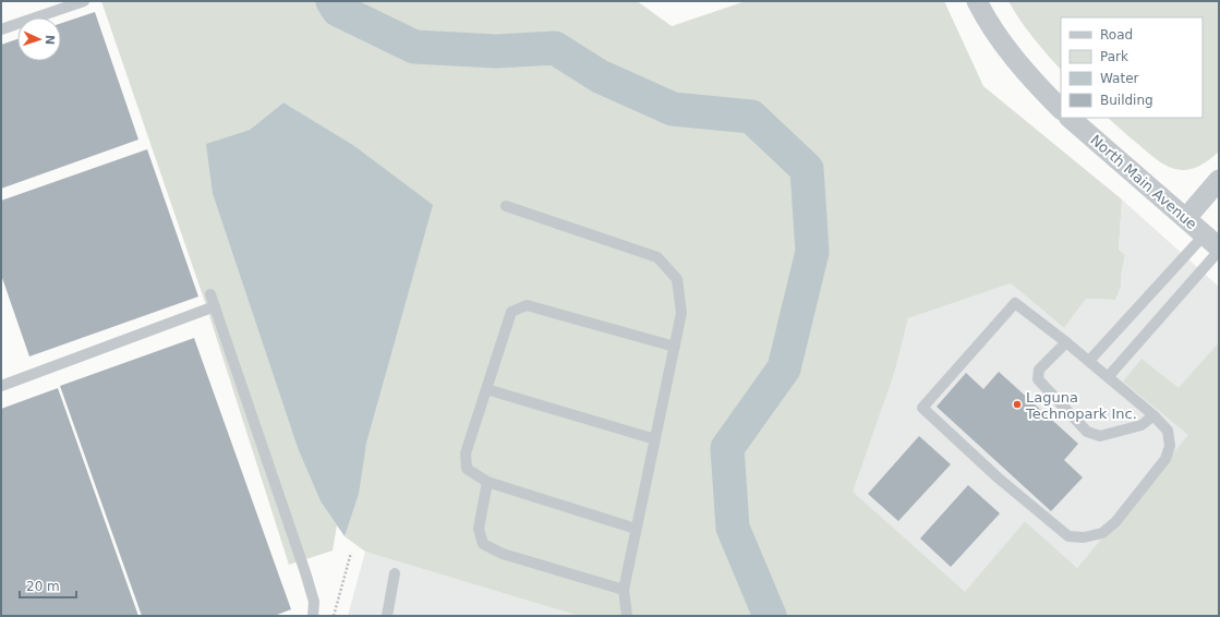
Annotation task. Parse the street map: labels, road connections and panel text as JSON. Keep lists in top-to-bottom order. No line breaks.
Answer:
{"streets":{"street":["North Main Avenue"]},"places":["Laguna Technopark Inc."],"legend":["Road","Park","Water","Building"],"scale_bar":"20 m","north":"right"}
